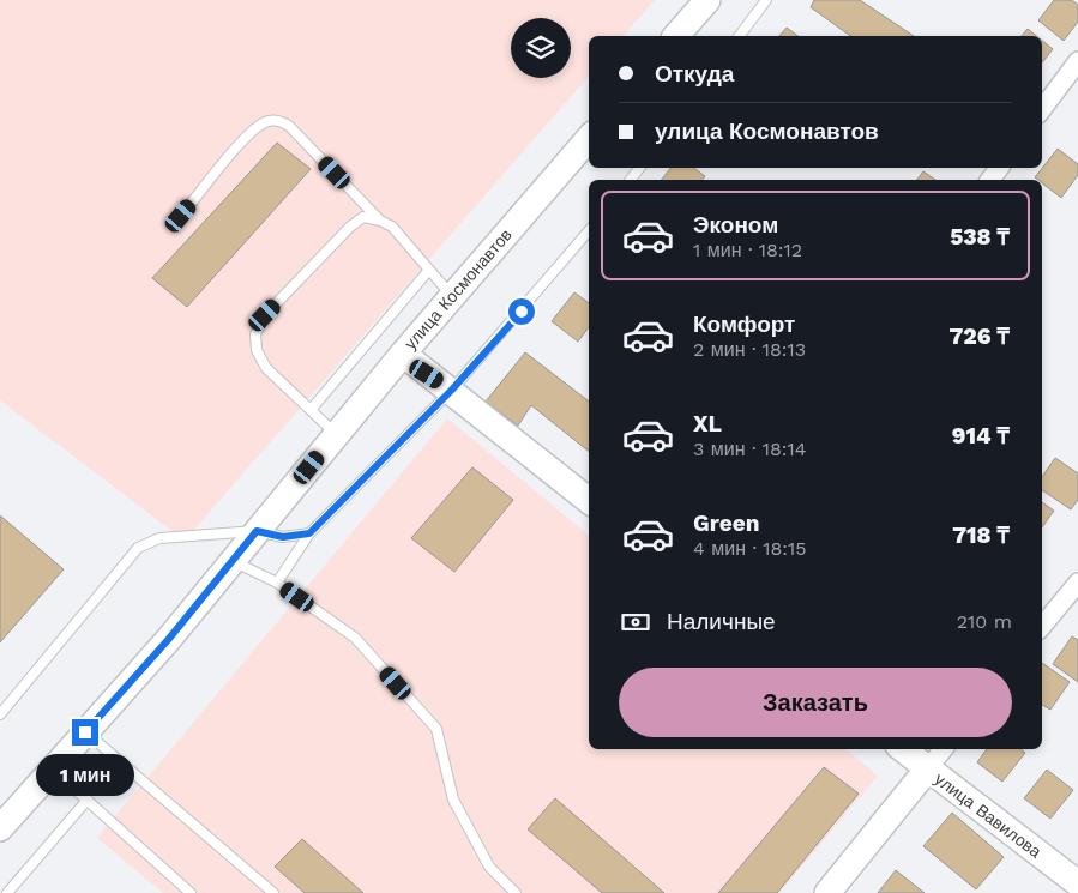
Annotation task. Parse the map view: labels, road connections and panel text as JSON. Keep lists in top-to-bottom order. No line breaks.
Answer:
{"streets":{"street":["улица Космонавтов","улица Вавилова"]},"page":{"banner":["Откуда","улица Космонавтов"],"list":[{"name":"Эконом","note":"1 мин · 18:12","value":"538 ₸"},{"name":"Комфорт","note":"2 мин · 18:13","value":"726 ₸"},{"name":"XL","note":"3 мин · 18:14","value":"914 ₸"},{"name":"Green","note":"4 мин · 18:15","value":"718 ₸"}],"pay":["Наличные","210 m"],"buttons":"Заказать","bubble":"1 мин"}}
